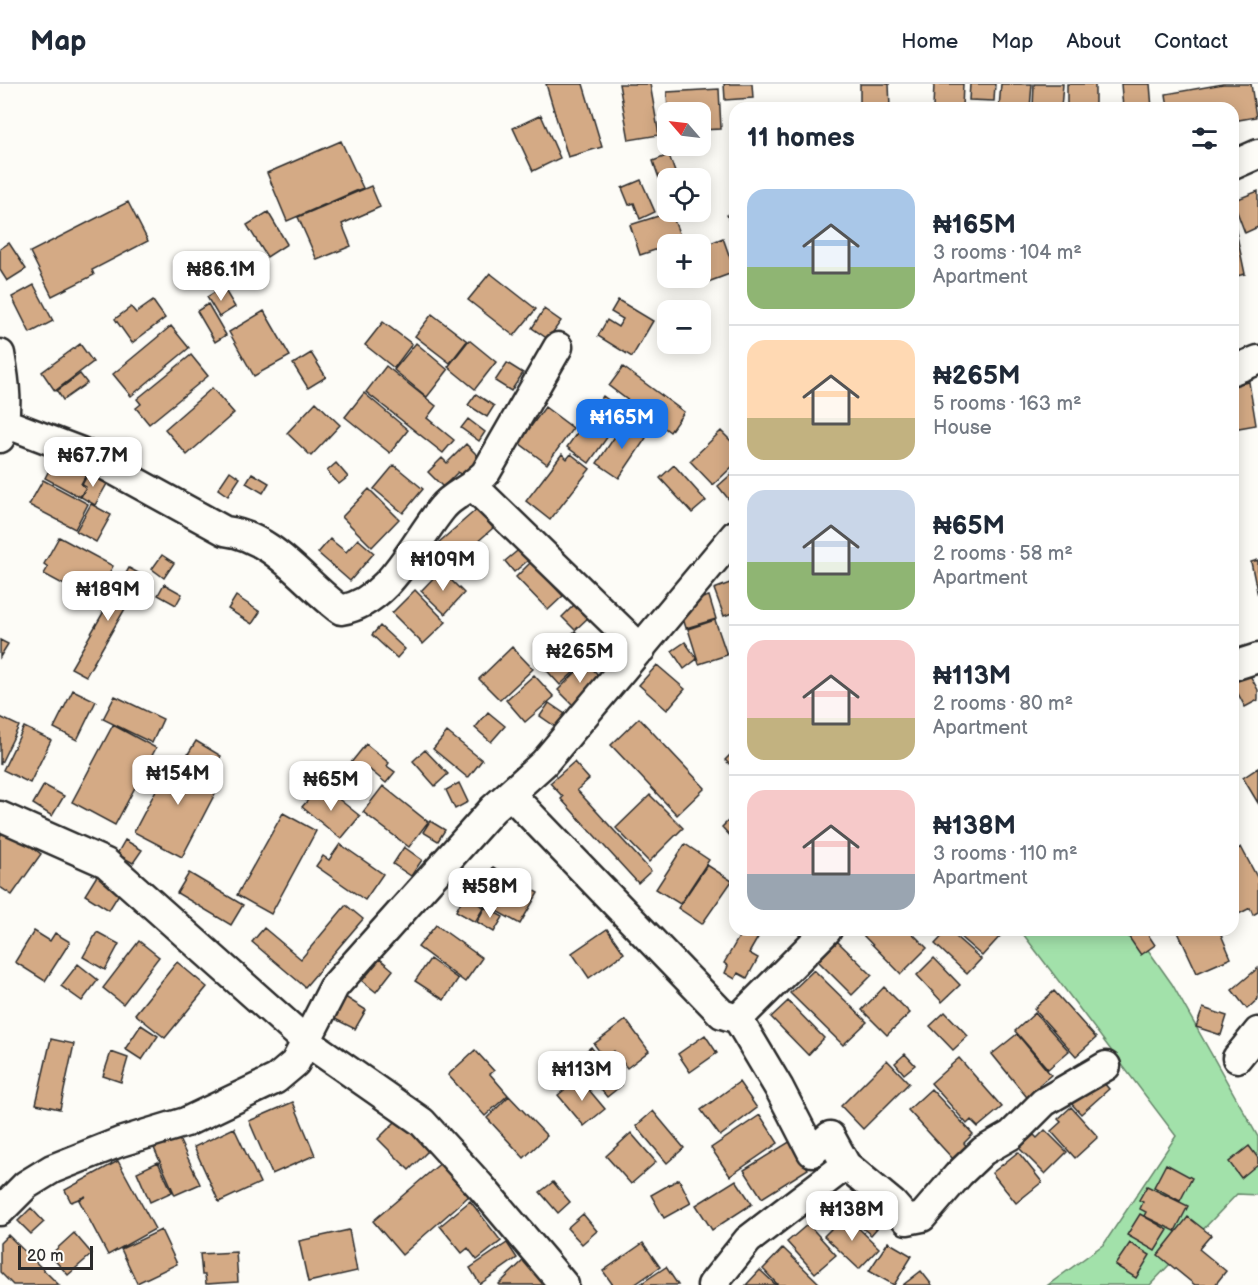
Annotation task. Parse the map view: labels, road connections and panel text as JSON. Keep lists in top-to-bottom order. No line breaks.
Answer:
{"scale_bar":"20 m","north":"top left","page":{"header":"Map","nav":["Home","Map","About","Contact"],"map_buttons":["+","−"],"heading":"11 homes","list":[{"name":"₦165M","note":"3 rooms · 104 m² · Apartment"},{"name":"₦265M","note":"5 rooms · 163 m² · House"},{"name":"₦65M","note":"2 rooms · 58 m² · Apartment"},{"name":"₦113M","note":"2 rooms · 80 m² · Apartment"},{"name":"₦138M","note":"3 rooms · 110 m² · Apartment"}],"price":["₦86.1M","₦165M","₦67.7M","₦109M","₦189M","₦265M","₦154M","₦65M","₦58M","₦113M","₦138M"],"scale":"20 m"}}
